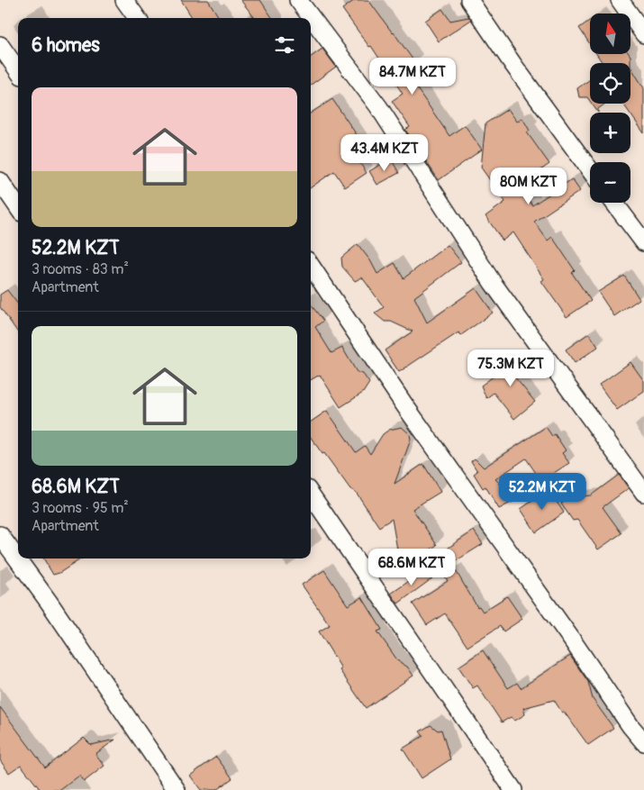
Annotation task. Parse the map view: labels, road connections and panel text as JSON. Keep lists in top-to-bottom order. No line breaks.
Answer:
{"north":"top","page":{"map_buttons":["+","−"],"heading":"6 homes","price":["84.7M KZT","43.4M KZT","80M KZT","75.3M KZT","52.2M KZT","68.6M KZT"],"list":[{"name":"52.2M KZT","note":"3 rooms · 83 m² · Apartment"},{"name":"68.6M KZT","note":"3 rooms · 95 m² · Apartment"}]}}
